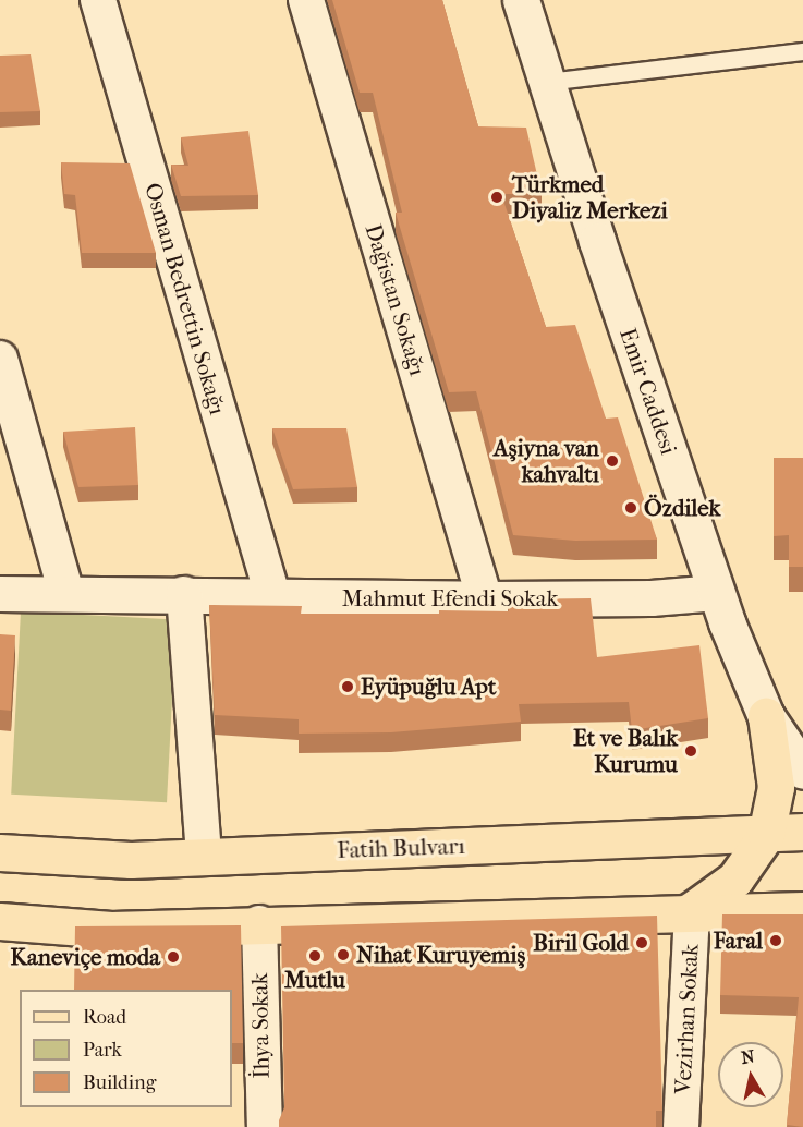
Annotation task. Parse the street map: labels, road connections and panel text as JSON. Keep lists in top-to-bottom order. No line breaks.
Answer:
{"streets":{"main road":["Fatih Bulvarı"],"street":["Osman Bedrettin Sokağı","Dağistan Sokağı","Emir Caddesi","Mahmut Efendi Sokak","Vezirhan Sokak","İhya Sokak"]},"crossings":[["Osman Bedrettin Sokağı","Mahmut Efendi Sokak"],["Dağistan Sokağı","Mahmut Efendi Sokak"],["Emir Caddesi","Mahmut Efendi Sokak"]],"places":["Türkmed Diyaliz Merkezi","Aşiyna van kahvaltı","Özdilek","Eyüpuğlu Apt","Et ve Balık Kurumu","Faral","Biril Gold","Nihat Kuruyemiş","Mutlu","Kaneviçe moda"],"legend":["Road","Park","Building"],"north":"top"}
